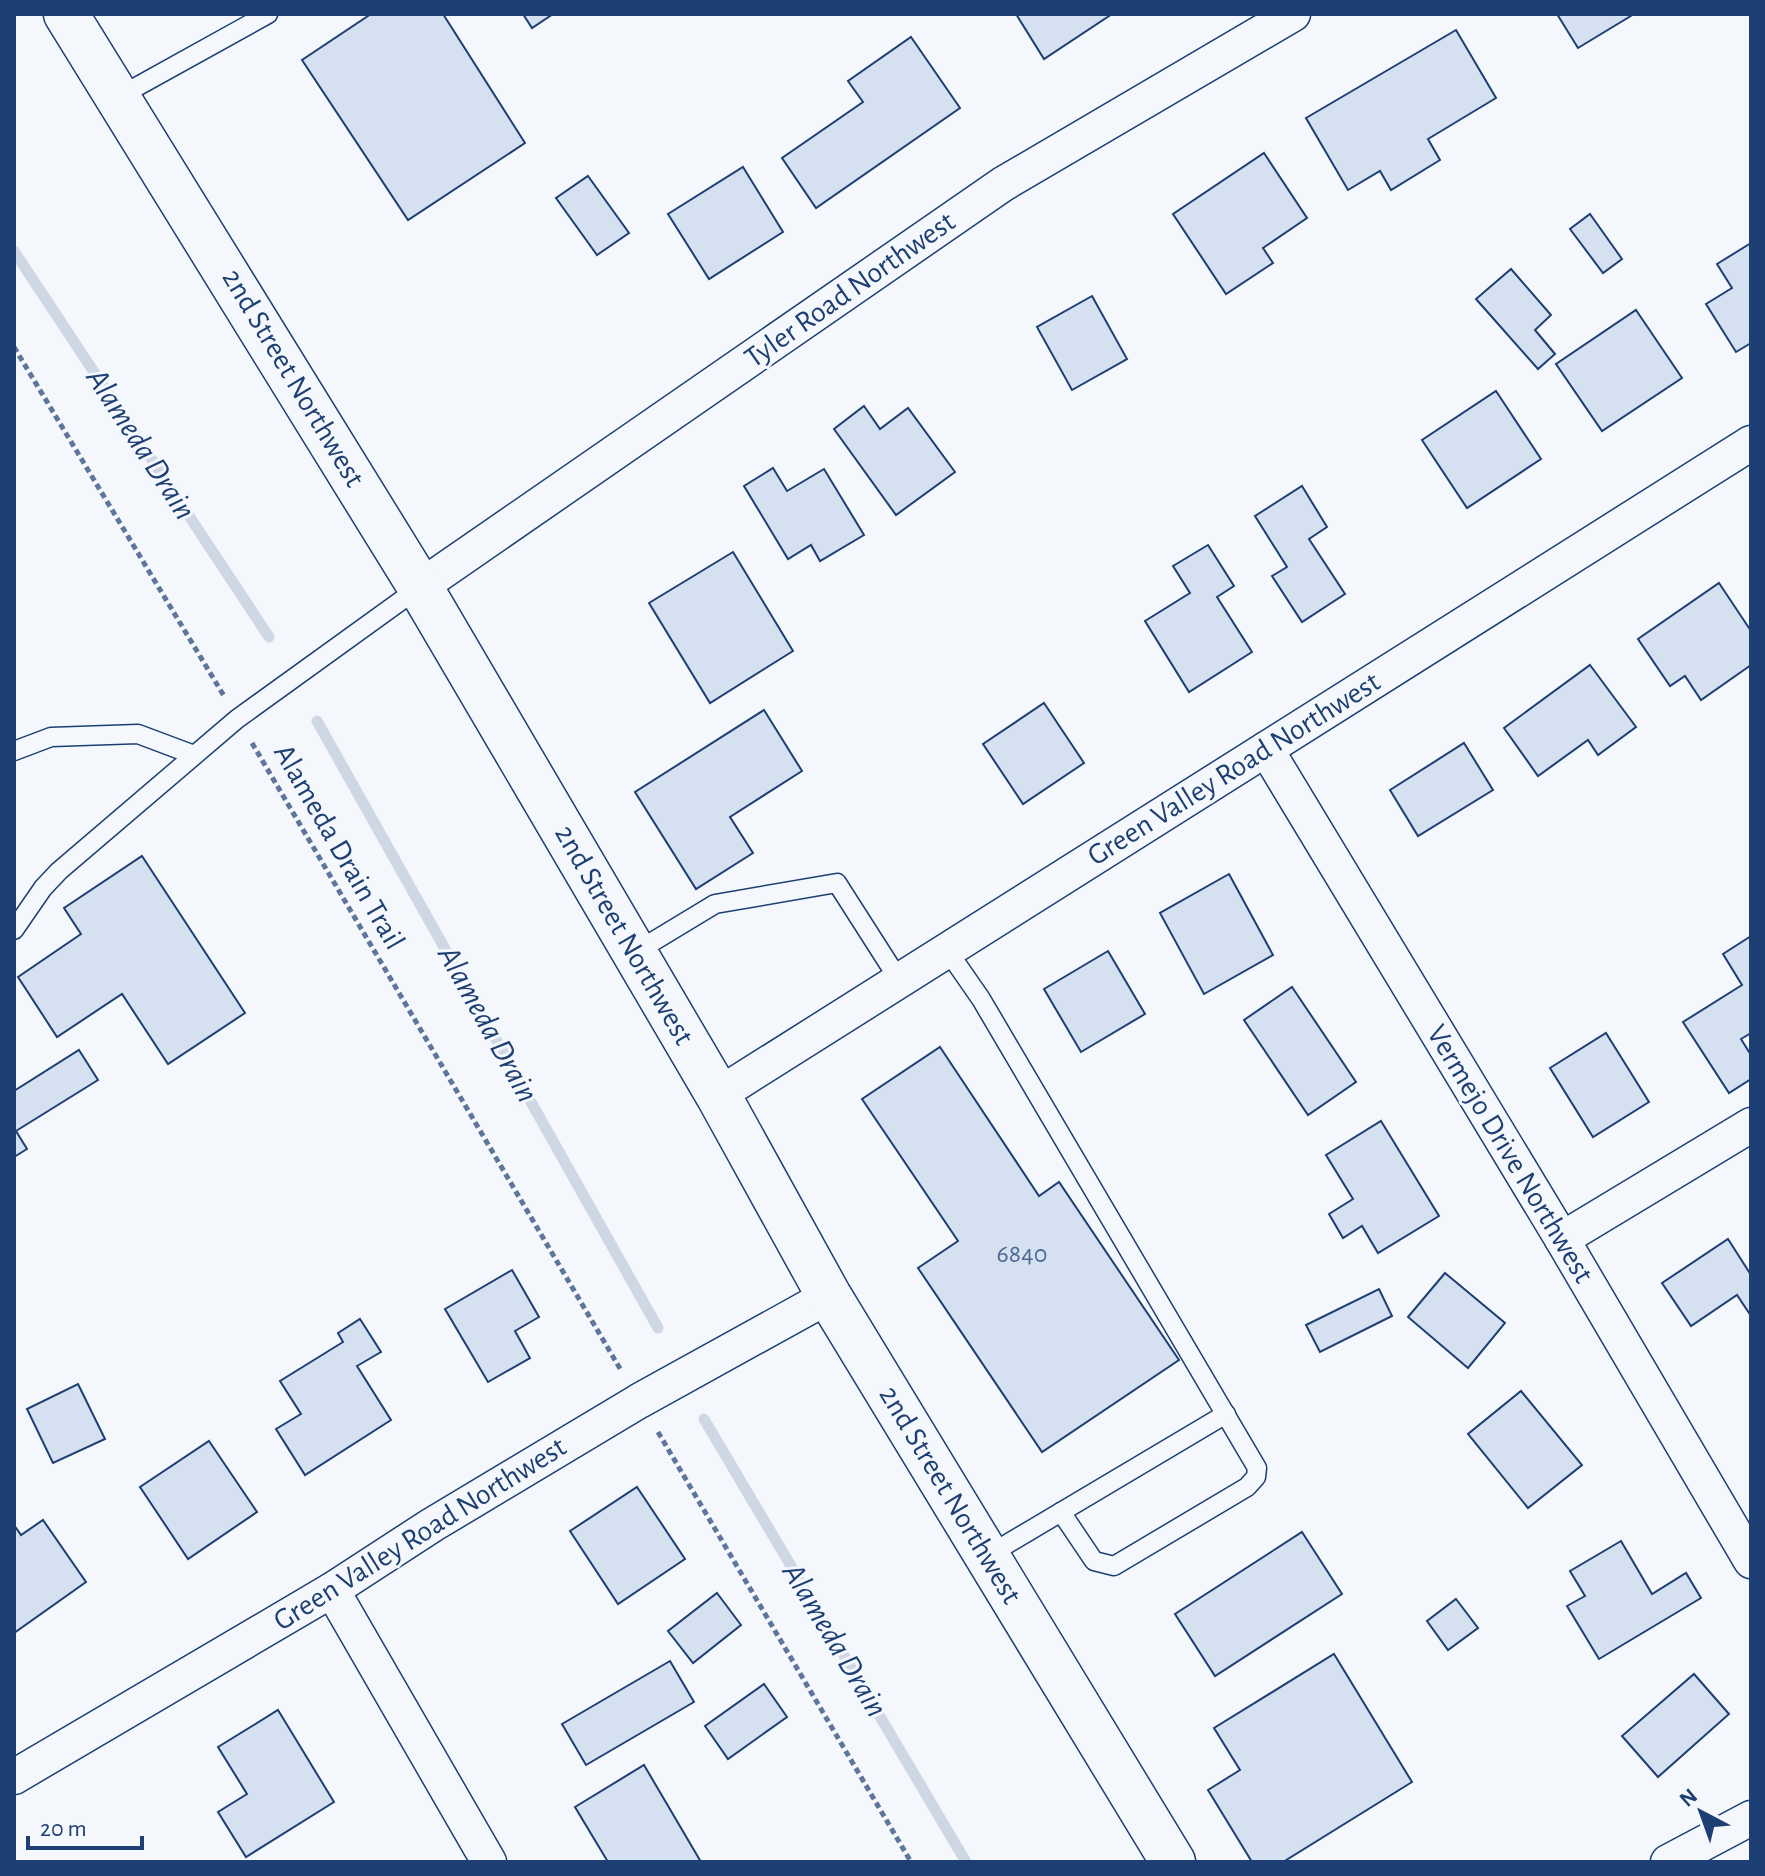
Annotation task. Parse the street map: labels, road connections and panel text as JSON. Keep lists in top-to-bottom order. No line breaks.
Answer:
{"streets":{"main road":["2nd Street Northwest"],"street":["Tyler Road Northwest","Green Valley Road Northwest","Vermejo Drive Northwest"],"path":["Alameda Drain Trail"]},"crossings":[["Tyler Road Northwest","2nd Street Northwest"],["2nd Street Northwest","Green Valley Road Northwest"],["Green Valley Road Northwest","Vermejo Drive Northwest"]],"water":["Alameda Drain"],"house_numbers":["6840"],"scale_bar":"20 m","north":"top left"}
